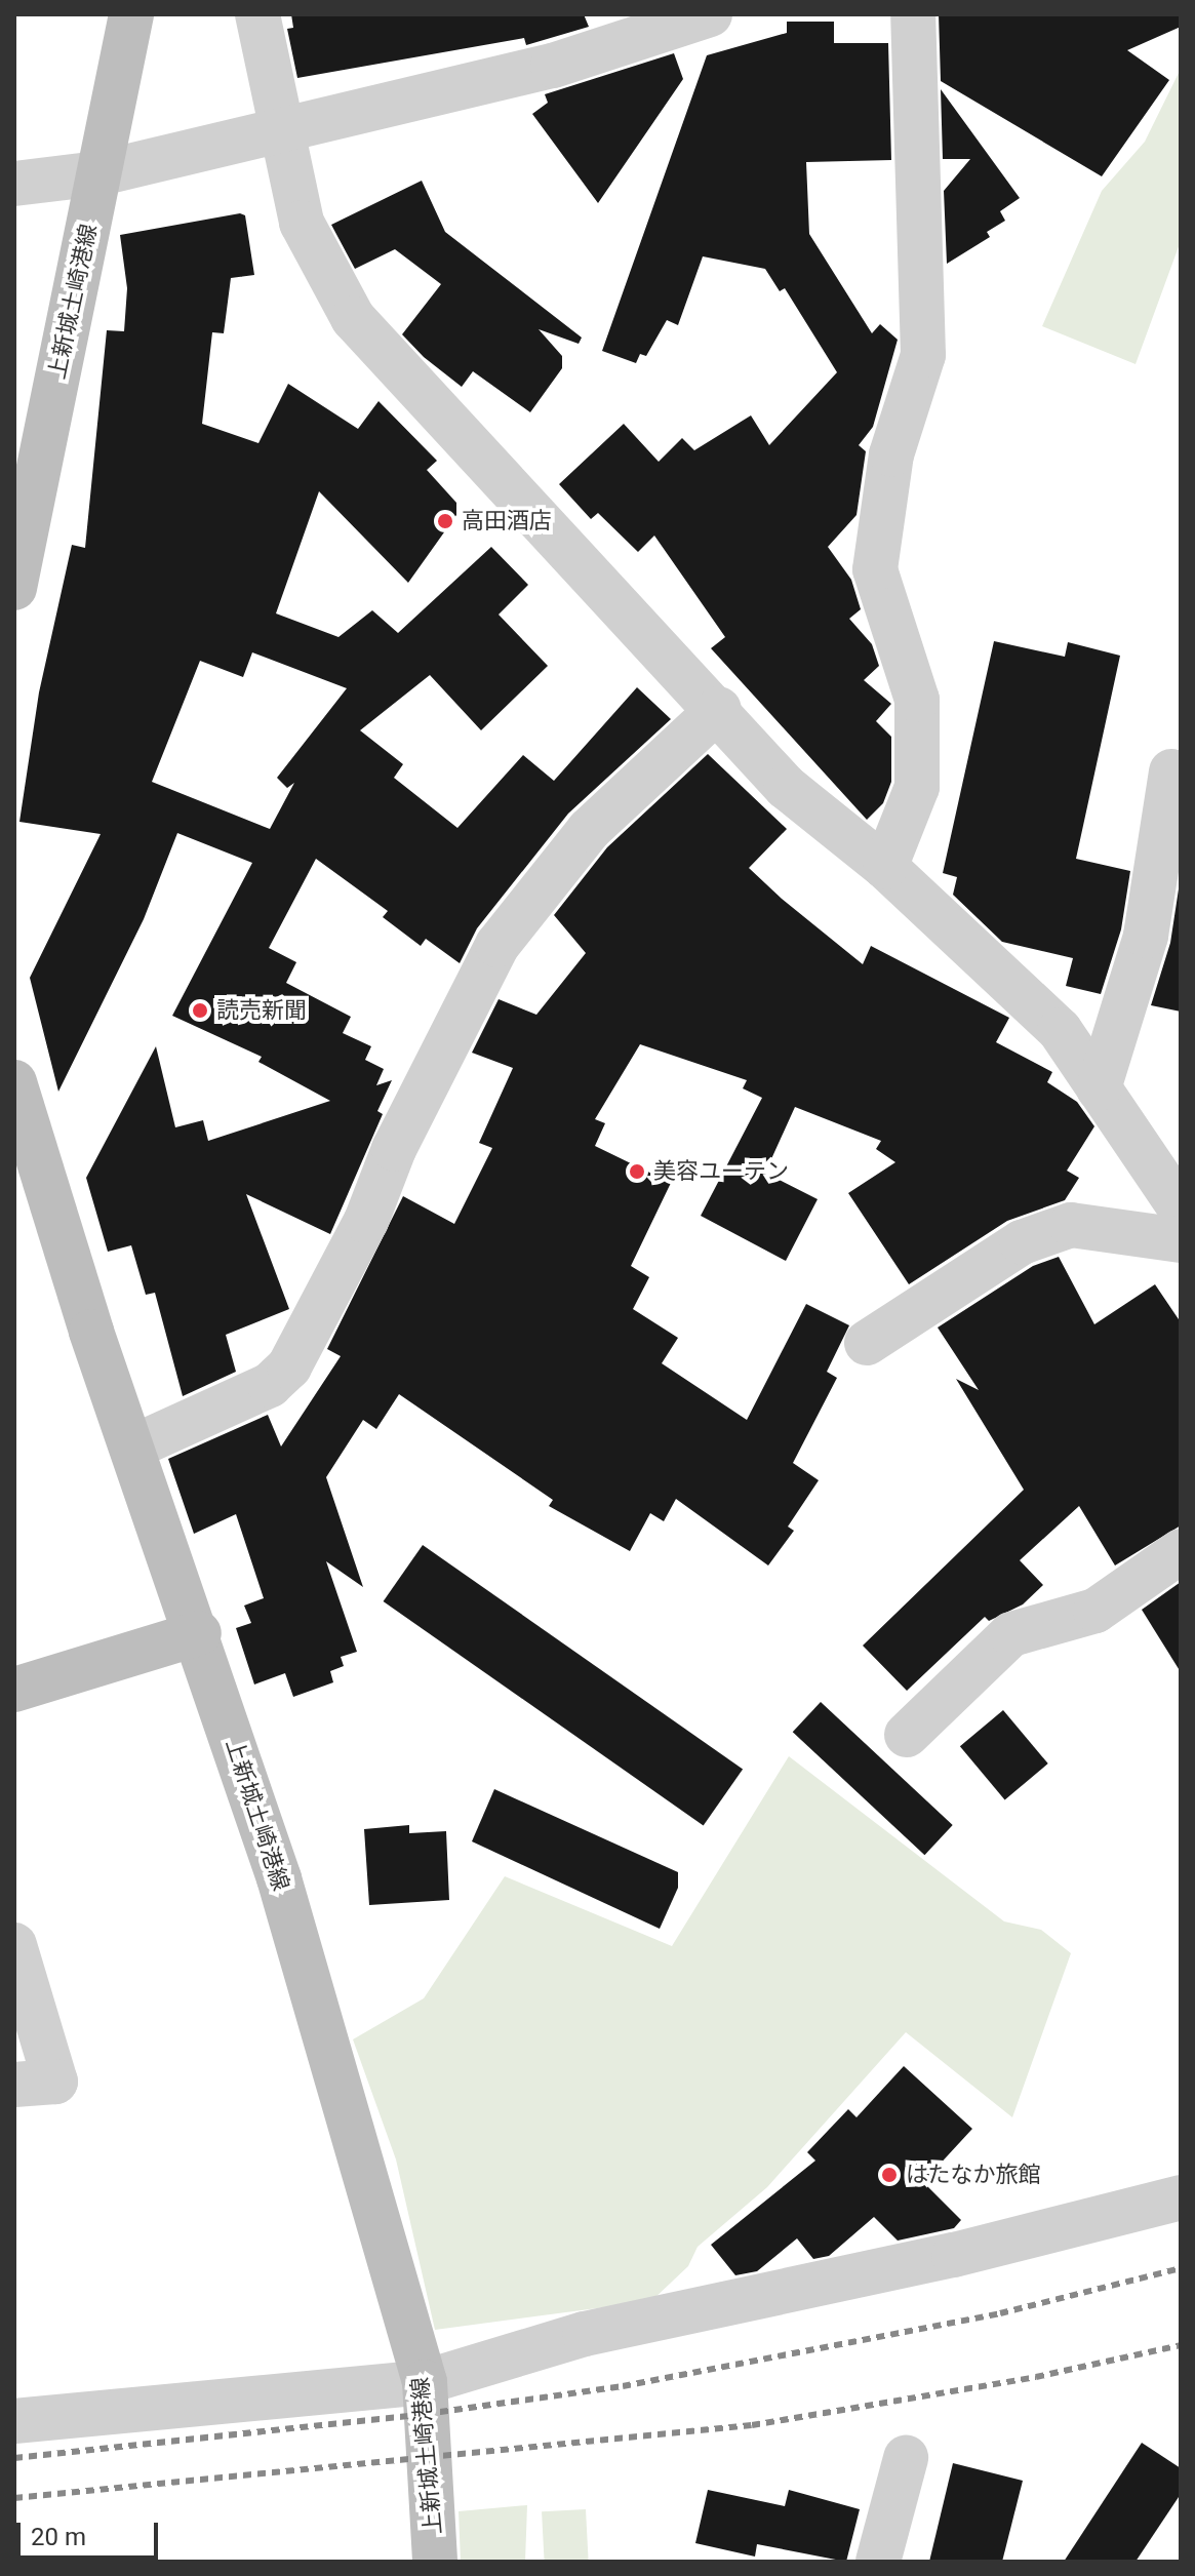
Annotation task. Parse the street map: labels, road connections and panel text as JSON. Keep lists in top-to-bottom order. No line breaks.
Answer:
{"streets":{"main road":["上新城土崎港線"]},"places":["高田酒店","読売新聞","美容ユーテン","はたなか旅館"],"scale_bar":"20 m"}
